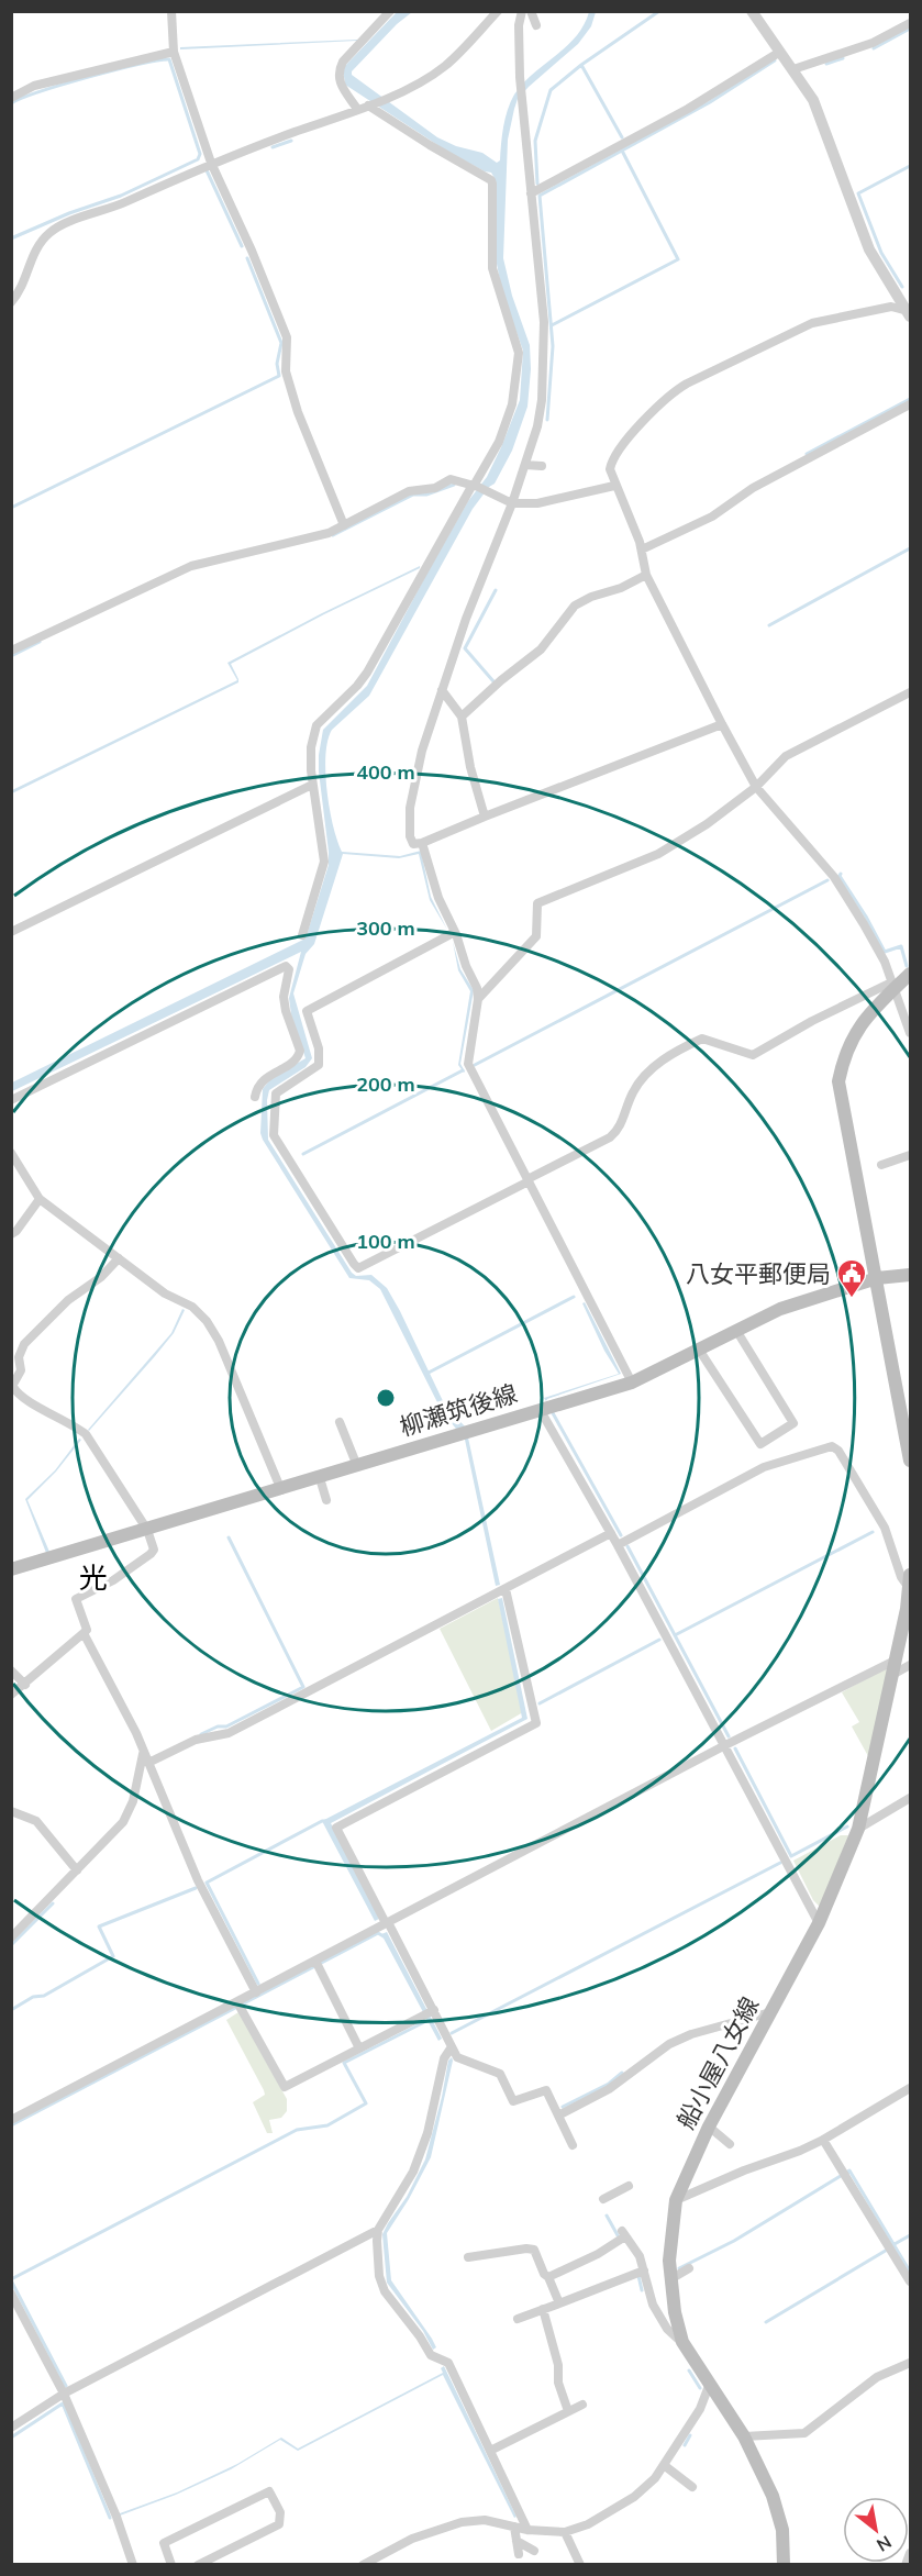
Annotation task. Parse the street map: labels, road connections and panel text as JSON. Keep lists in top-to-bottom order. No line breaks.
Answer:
{"streets":{"main road":["柳瀬筑後線","船小屋八女線"]},"districts":["光"],"places":{"public building":["八女平郵便局"]},"north":"bottom right","rings":["400 m","300 m","200 m","100 m"]}
